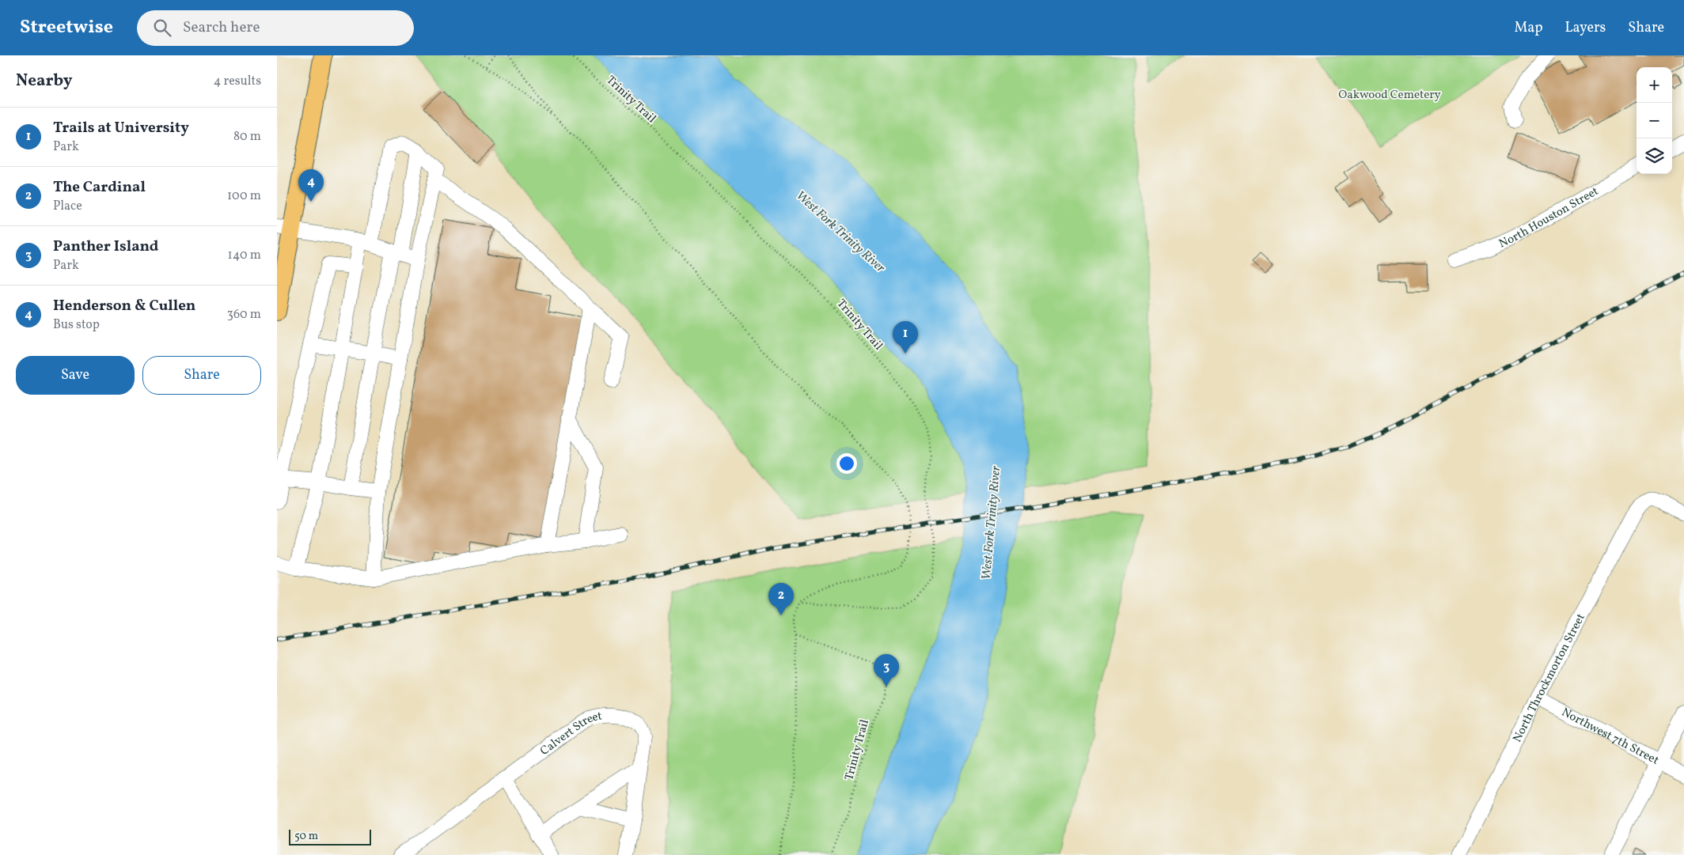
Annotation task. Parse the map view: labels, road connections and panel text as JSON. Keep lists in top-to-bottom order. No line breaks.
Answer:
{"streets":{"street":["North Houston Street","North Throckmorton Street","Calvert Street","Northwest 7th Street"],"path":["Trinity Trail"]},"crossings":[["North Throckmorton Street","Northwest 7th Street"]],"water":["West Fork Trinity River"],"parks":["Oakwood Cemetery"],"scale_bar":"50 m","page":{"header":"Streetwise","search":"Search here","nav":["Map","Layers","Share"],"heading":["Nearby","4 results"],"map_buttons":["+","−"],"list":[{"mark":"1","name":"Trails at University","note":"Park","value":"80 m"},{"mark":"2","name":"The Cardinal","note":"Place","value":"100 m"},{"mark":"3","name":"Panther Island","note":"Park","value":"140 m"},{"mark":"4","name":"Henderson & Cullen","note":"Bus stop","value":"360 m"}],"pins":["4","1","2","3"],"buttons":["Save","Share"],"scale":"50 m"}}
